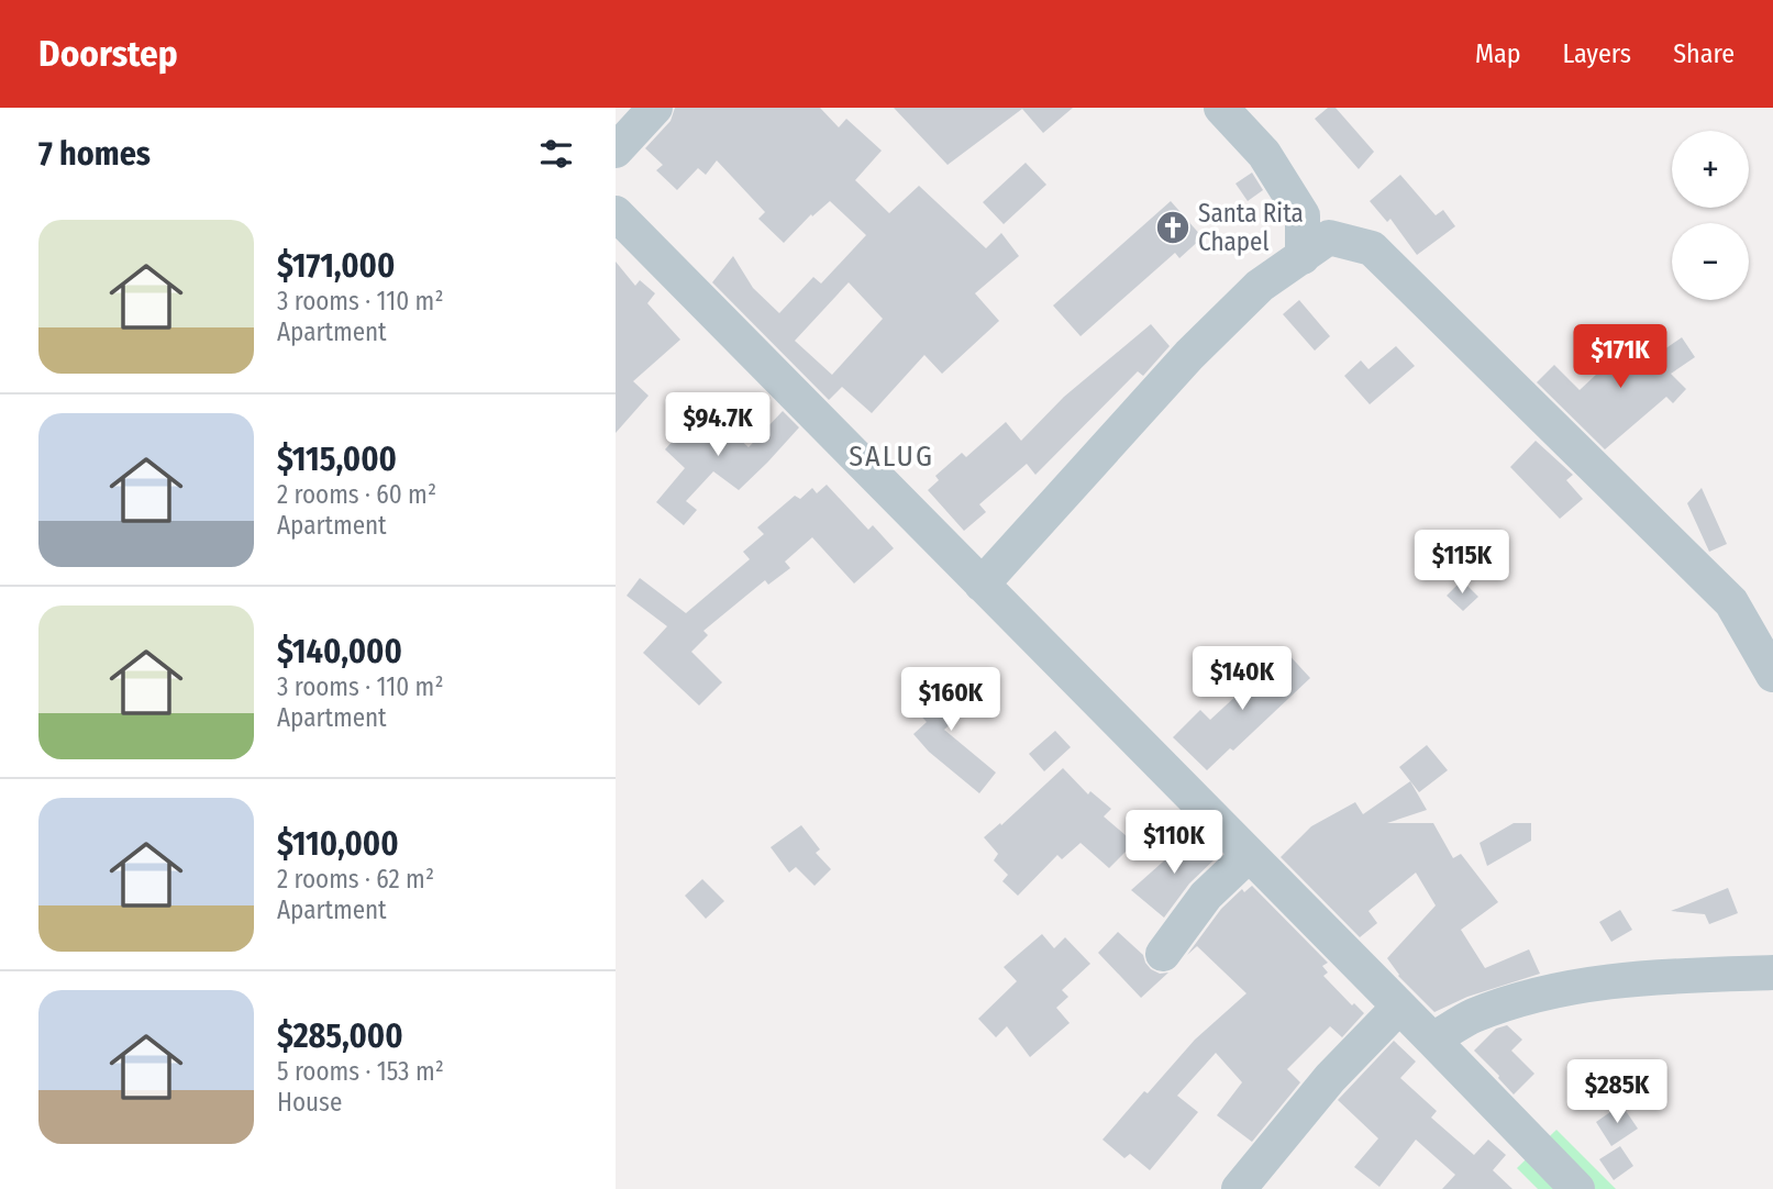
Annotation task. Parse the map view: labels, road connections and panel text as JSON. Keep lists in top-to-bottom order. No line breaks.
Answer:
{"districts":["SALUG"],"places":{"church":["Santa Rita Chapel"]},"page":{"header":"Doorstep","nav":["Map","Layers","Share"],"heading":"7 homes","map_buttons":["+","−"],"list":[{"name":"$171,000","note":"3 rooms · 110 m² · Apartment"},{"name":"$115,000","note":"2 rooms · 60 m² · Apartment"},{"name":"$140,000","note":"3 rooms · 110 m² · Apartment"},{"name":"$110,000","note":"2 rooms · 62 m² · Apartment"},{"name":"$285,000","note":"5 rooms · 153 m² · House"}],"price":["$171K","$94.7K","$115K","$140K","$160K","$110K","$285K"]}}
